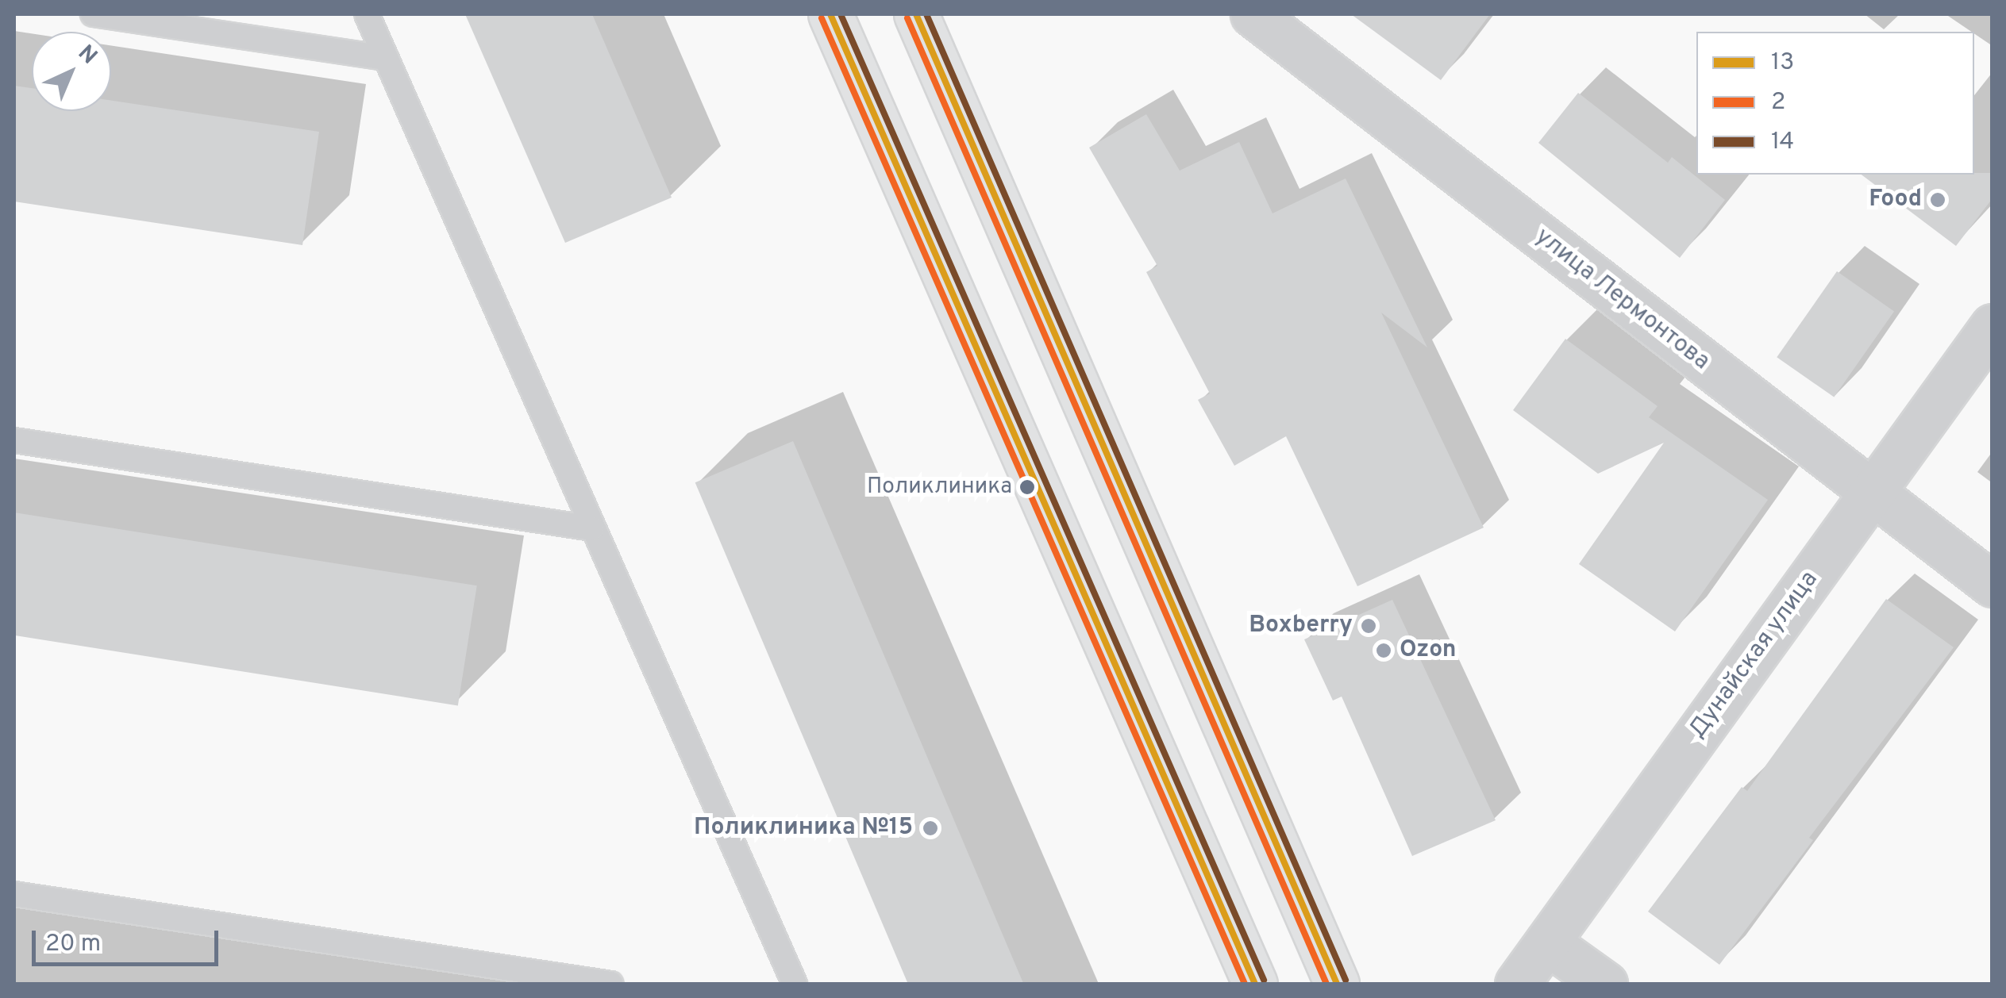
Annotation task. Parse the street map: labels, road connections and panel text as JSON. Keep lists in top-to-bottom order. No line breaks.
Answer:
{"streets":{"street":["улица Лермонтова","Дунайская улица"]},"crossings":[["улица Лермонтова","Дунайская улица"]],"places":["Food","Поликлиника","Boxberry","Ozon","Поликлиника №15"],"lines":["transit line 13","transit line 14","transit line 2"],"legend":["13","2","14"],"scale_bar":"20 m","north":"top right"}
